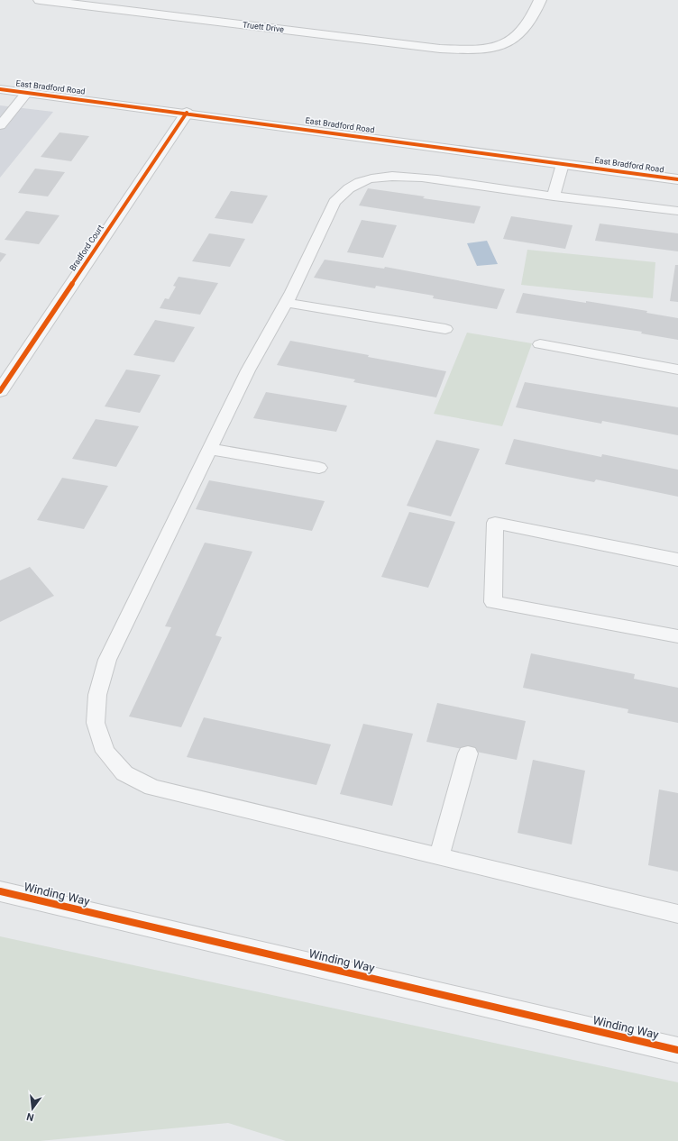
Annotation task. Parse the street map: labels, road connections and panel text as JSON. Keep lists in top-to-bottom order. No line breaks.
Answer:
{"streets":{"street":["Truett Drive","East Bradford Road","Bradford Court","Winding Way"]},"crossings":[["East Bradford Road","Bradford Court"]],"north":"bottom"}
